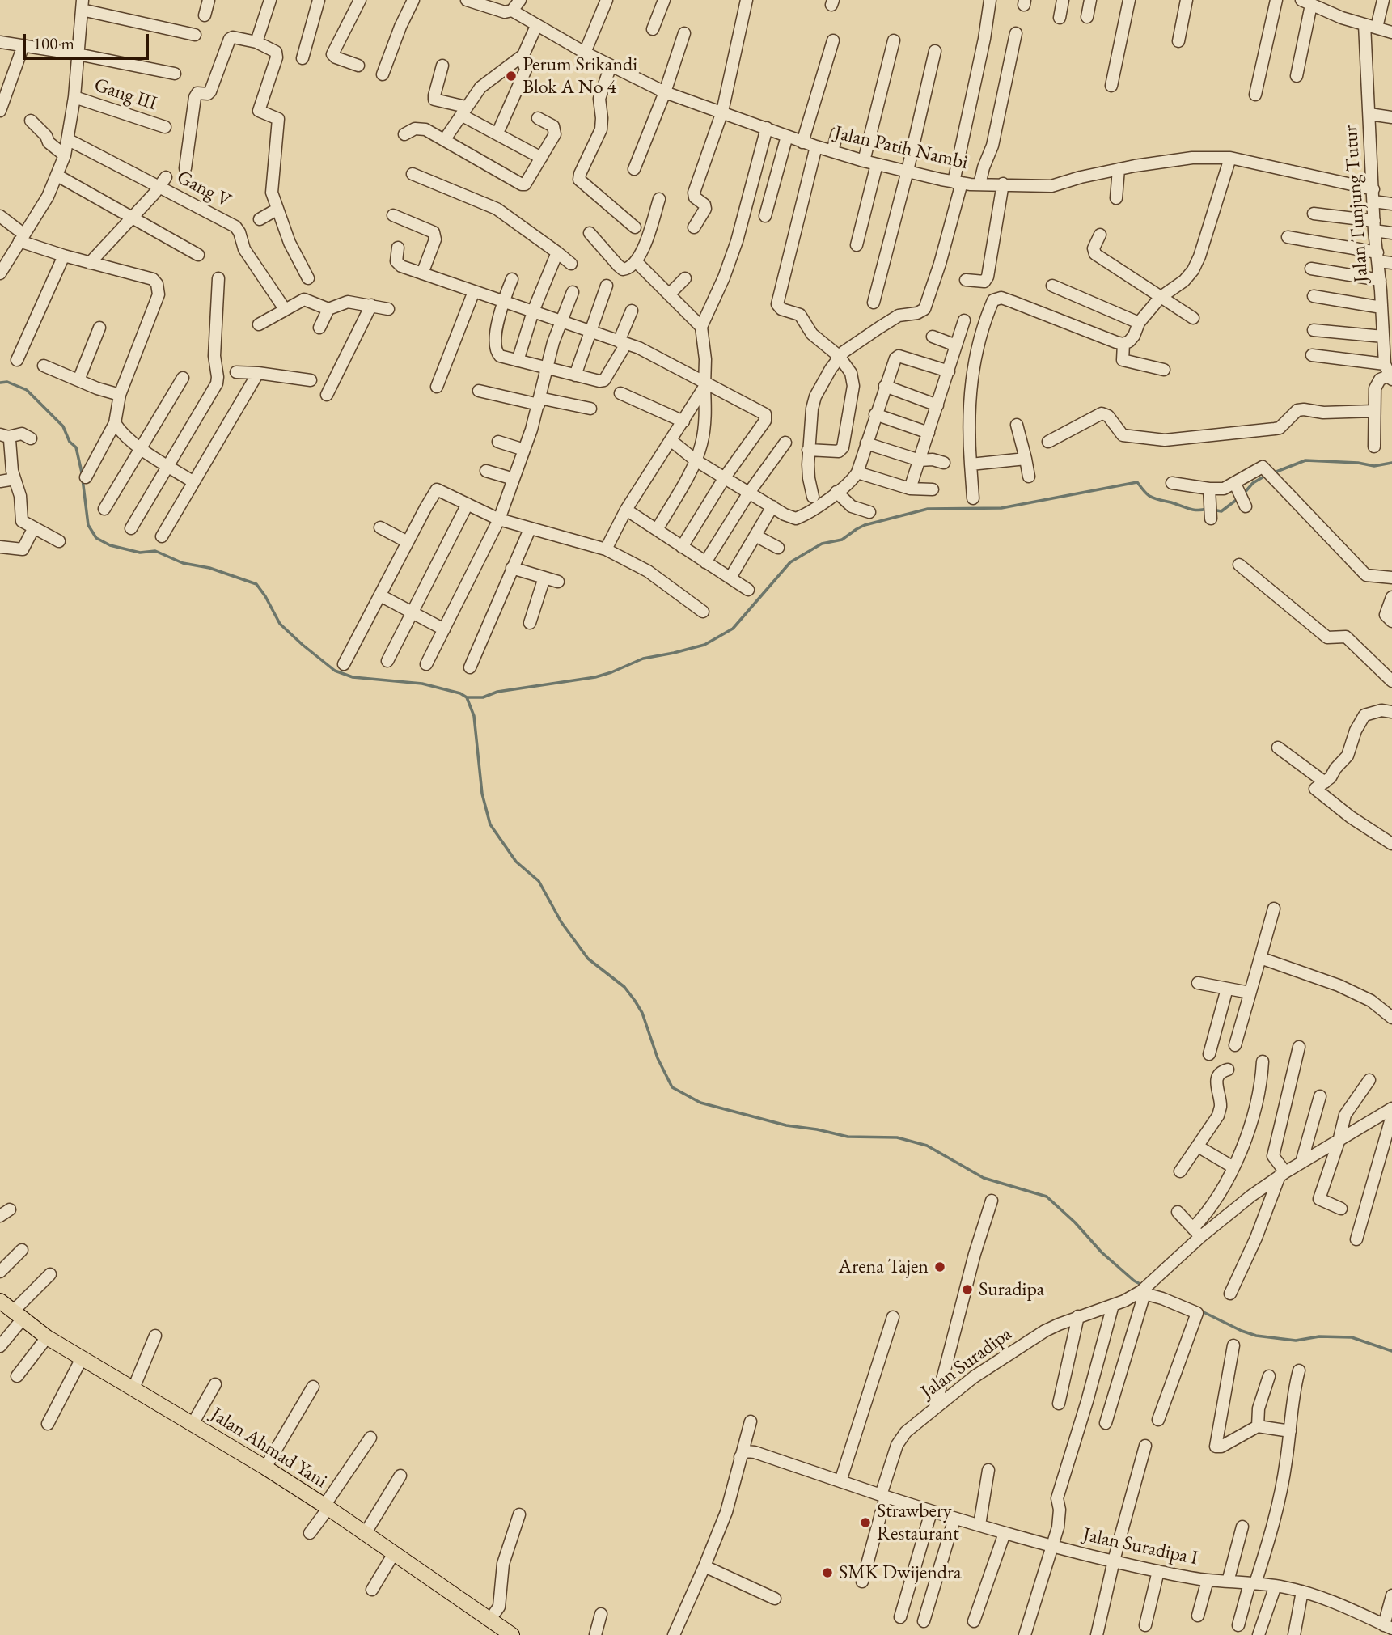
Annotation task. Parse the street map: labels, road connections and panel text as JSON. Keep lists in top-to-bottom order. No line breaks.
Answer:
{"streets":{"main road":["Jalan Ahmad Yani"],"street":["Gang III","Jalan Patih Nambi","Gang V","Jalan Tunjung Tutur","Jalan Suradipa","Jalan Suradipa I"]},"crossings":[["Jalan Patih Nambi","Jalan Tunjung Tutur"],["Jalan Suradipa","Jalan Suradipa I"]],"places":["Perum Srikandi Blok A No 4","Arena Tajen","Suradipa","Strawbery Restaurant","SMK Dwijendra"],"scale_bar":"100 m"}
